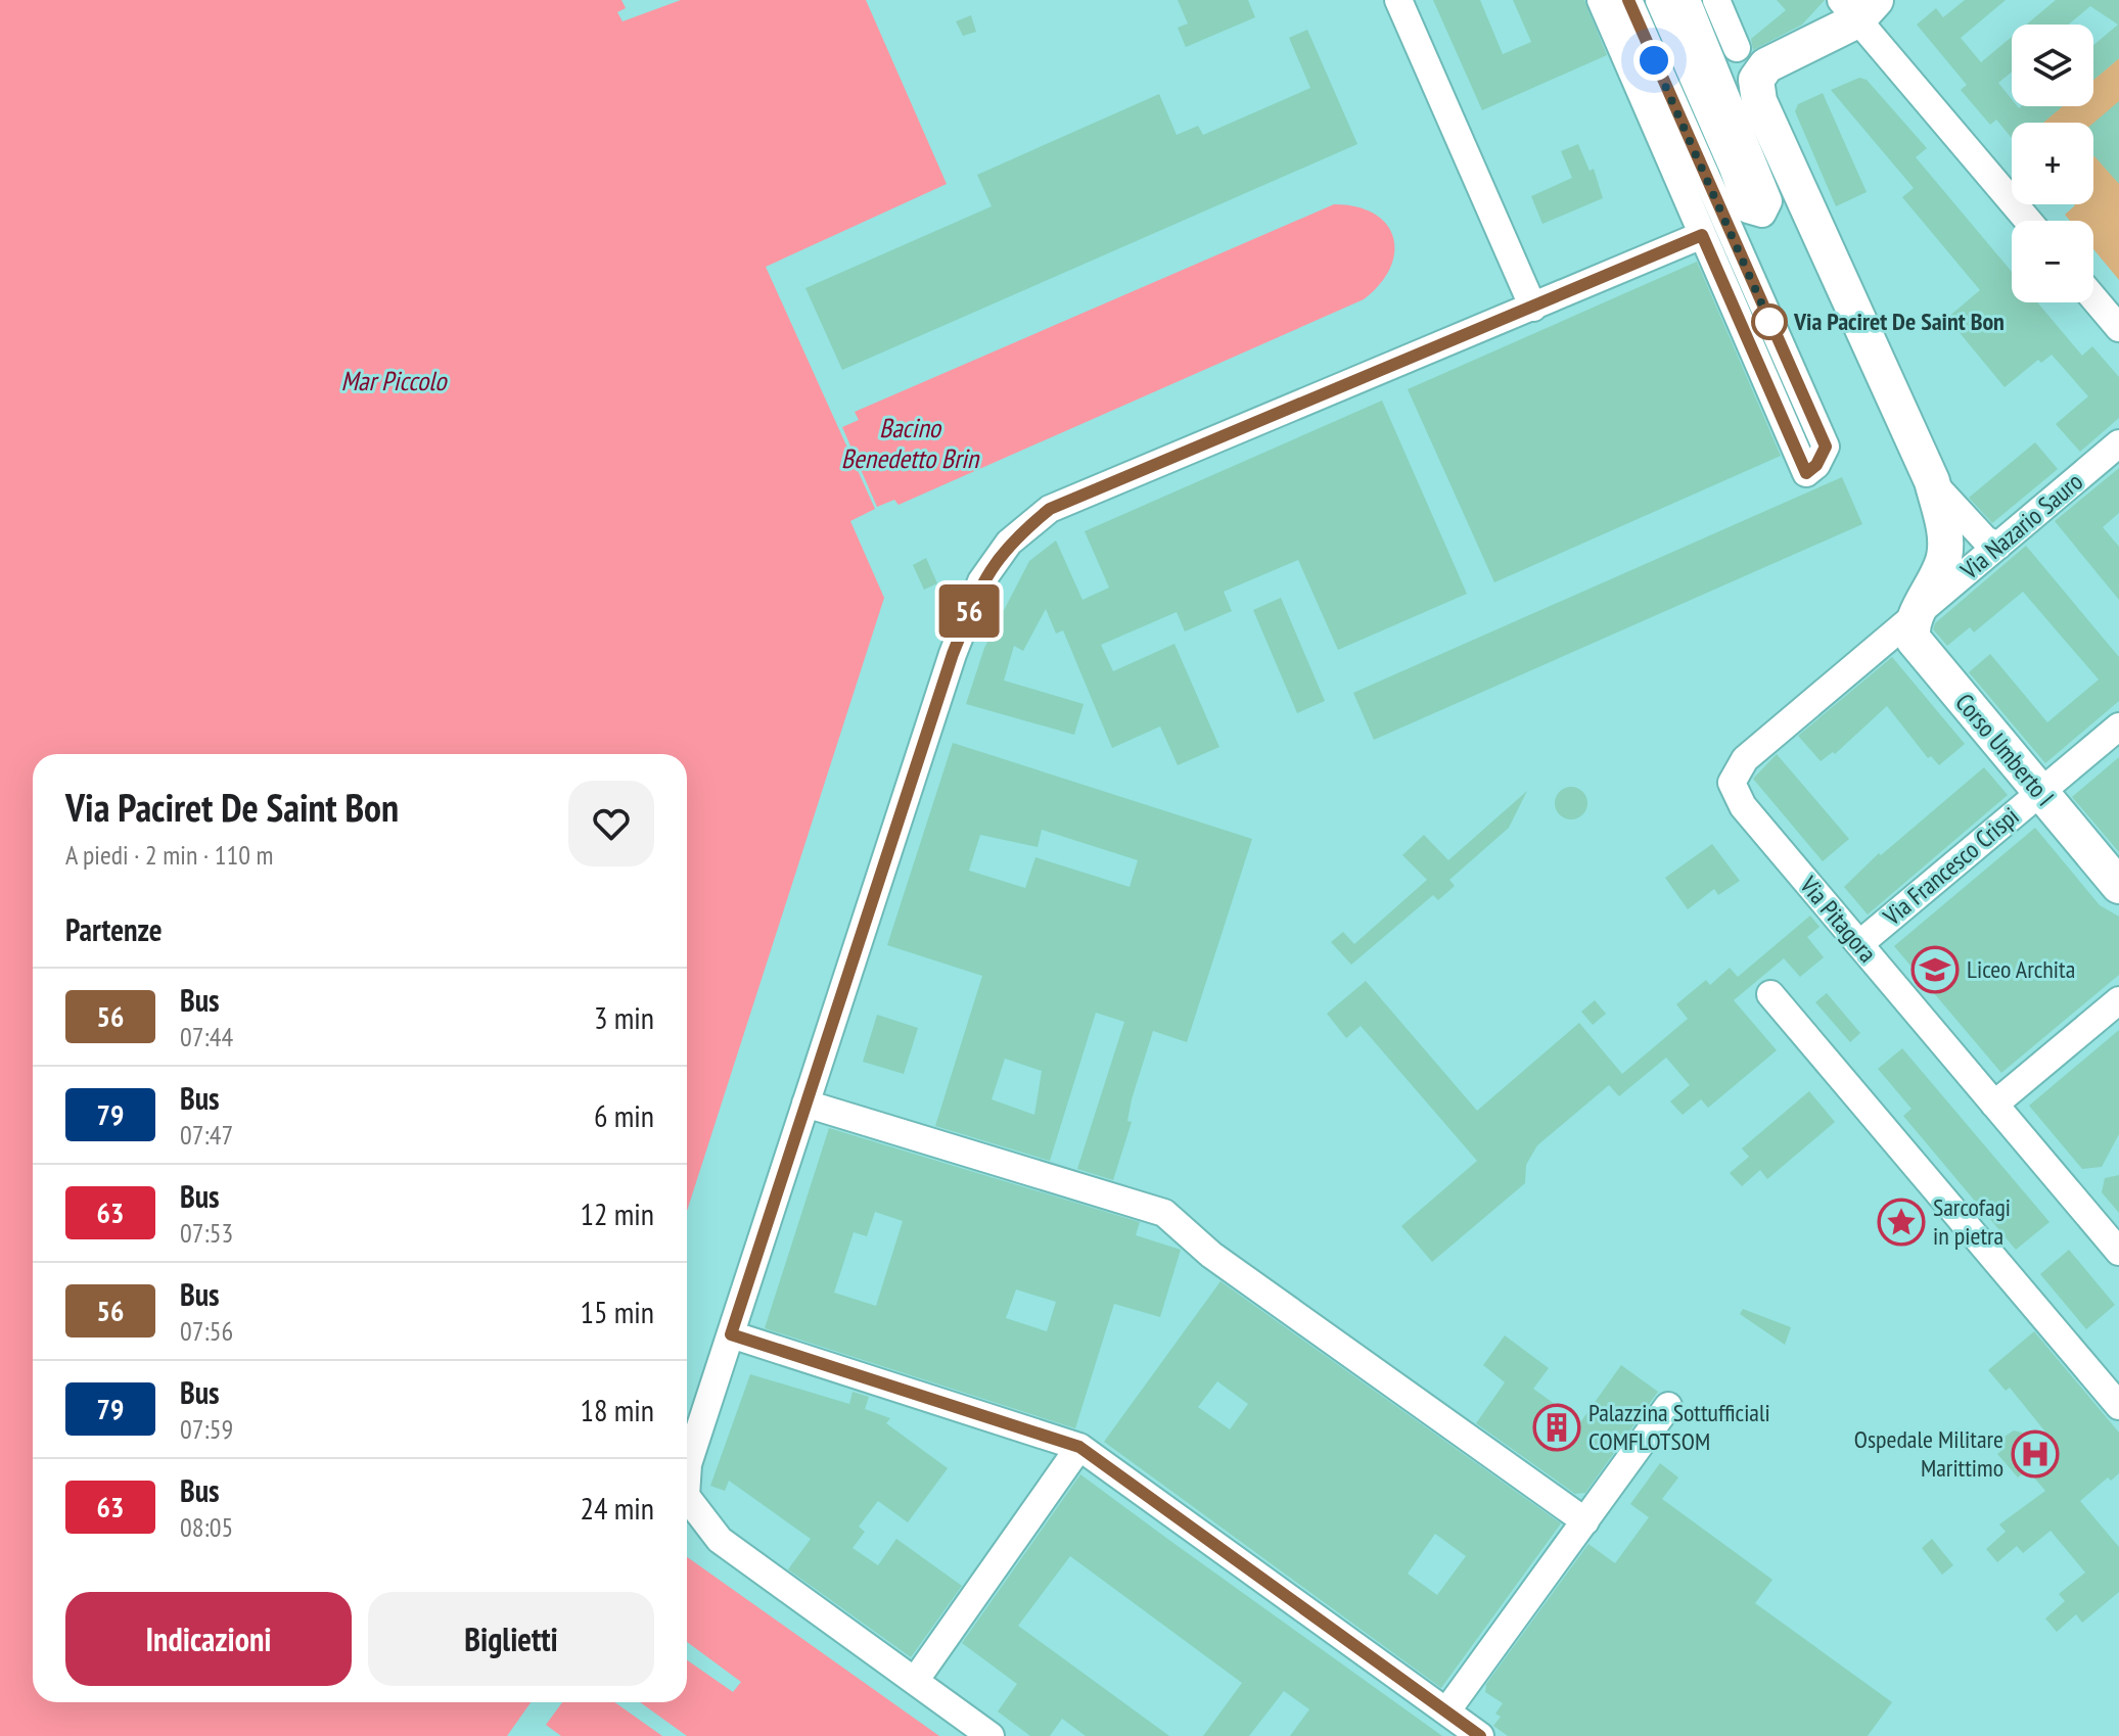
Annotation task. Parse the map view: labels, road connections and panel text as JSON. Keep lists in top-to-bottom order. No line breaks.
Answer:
{"streets":{"main road":["Corso Umberto I"],"street":["Via Nazario Sauro","Via Francesco Crispi","Via Pitagora"]},"crossings":[["Via Nazario Sauro","Corso Umberto I"],["Via Nazario Sauro","Via Pitagora"],["Corso Umberto I","Via Francesco Crispi"],["Corso Umberto I","Via Pitagora"],["Via Francesco Crispi","Via Pitagora"]],"water":["Mar Piccolo","Bacino Benedetto Brin"],"places":{"other":["Via Paciret De Saint Bon"],"school or university":["Liceo Archita"],"place":["Sarcofagi in pietra"],"building":["Palazzina Sottufficiali COMFLOTSOM"],"hospital":["Ospedale Militare Marittimo"]},"lines":["bus line 56"],"page":{"on_map":"56","map_buttons":["+","−"],"heading":[["Via Paciret De Saint Bon","A piedi · 2 min · 110 m"],"Partenze"],"list":[{"mark":"56","name":"Bus","note":"07:44","value":"3 min"},{"mark":"79","name":"Bus","note":"07:47","value":"6 min"},{"mark":"63","name":"Bus","note":"07:53","value":"12 min"},{"mark":"56","name":"Bus","note":"07:56","value":"15 min"},{"mark":"79","name":"Bus","note":"07:59","value":"18 min"},{"mark":"63","name":"Bus","note":"08:05","value":"24 min"}],"buttons":["Indicazioni","Biglietti"]}}
